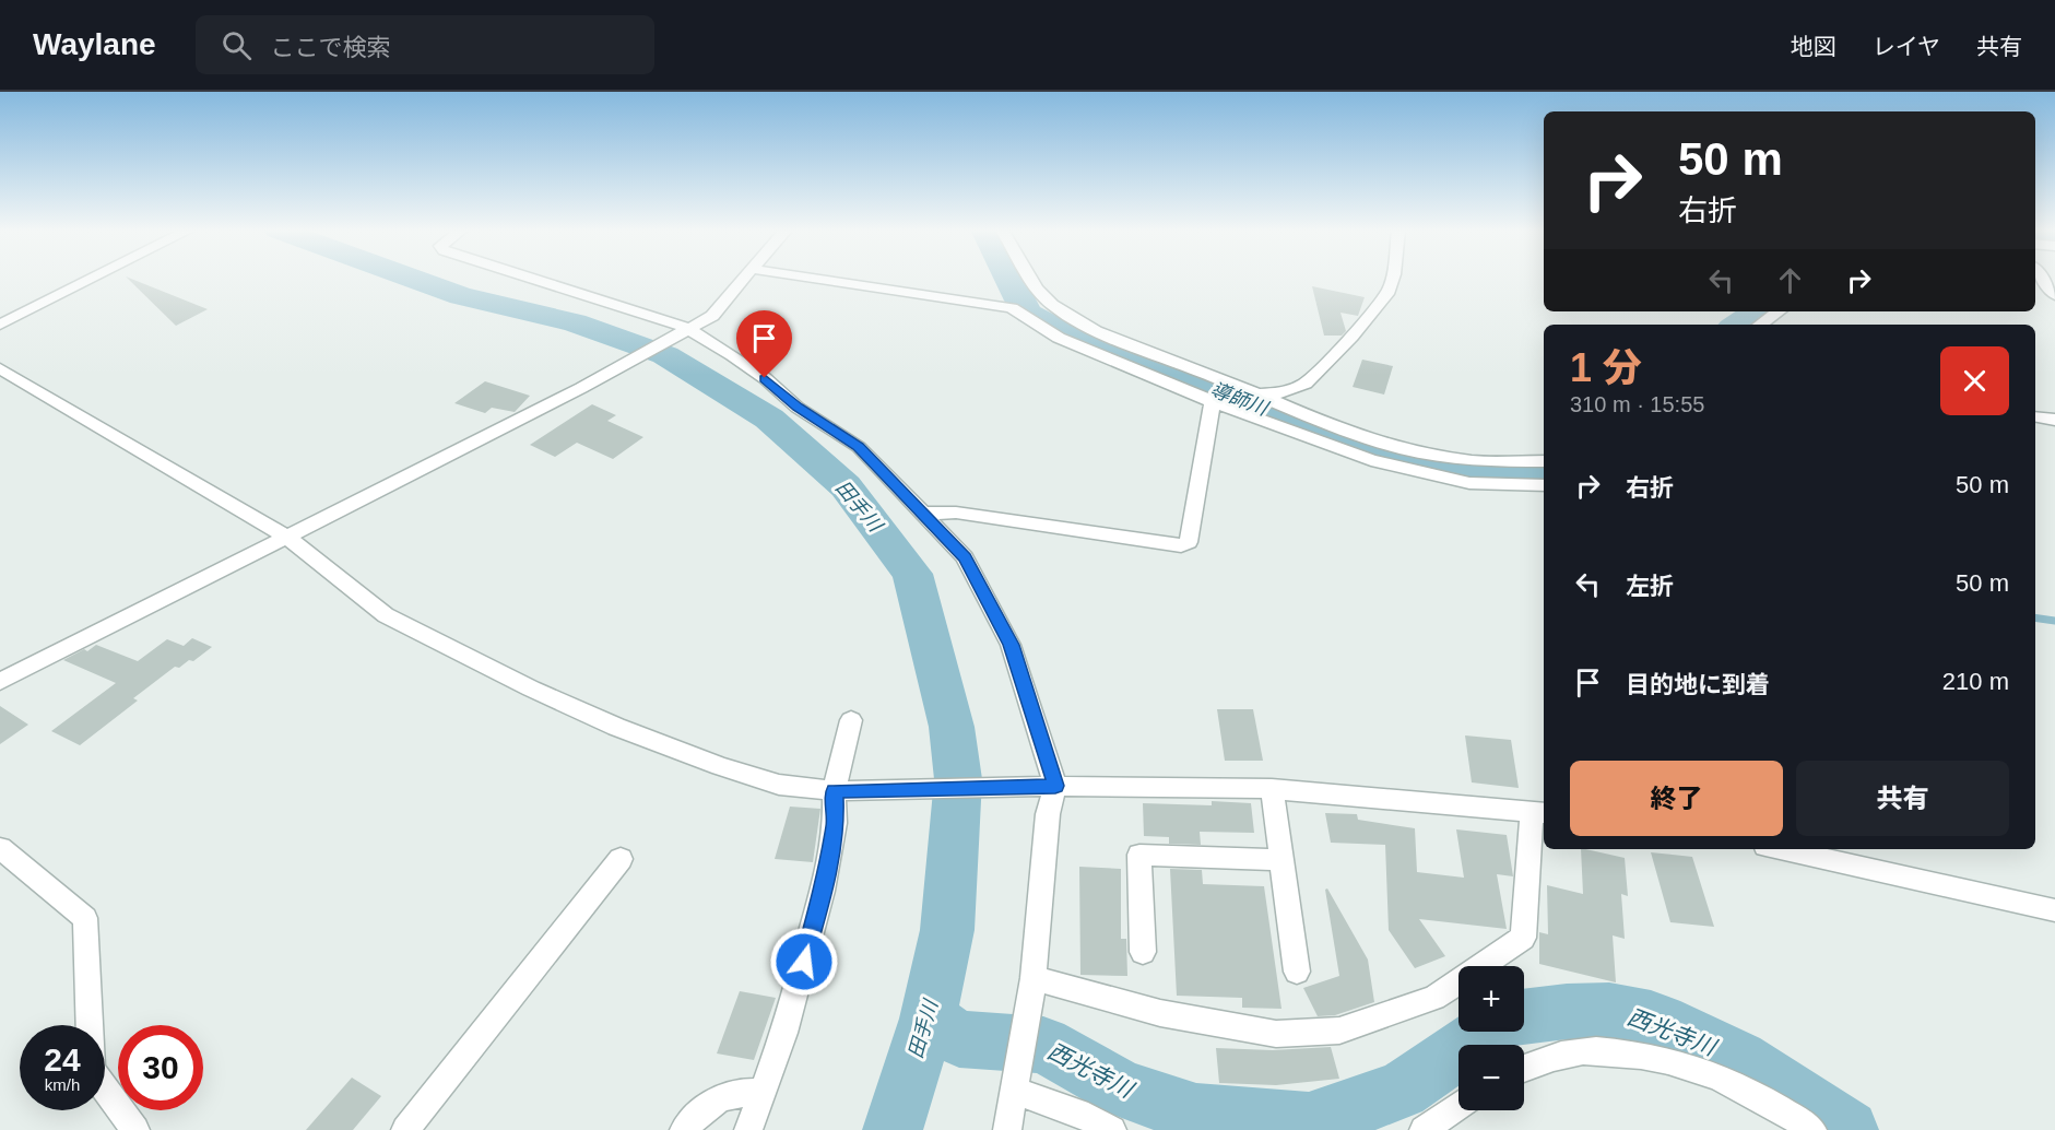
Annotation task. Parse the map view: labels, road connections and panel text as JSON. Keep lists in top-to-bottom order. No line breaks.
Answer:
{"water":["導師川","田手川","西光寺川"],"page":{"header":"Waylane","search":"ここで検索","nav":["地図","レイヤ","共有"],"turn":["50 m","右折"],"heading":["1 分","310 m · 15:55"],"list":[{"name":"右折","value":"50 m"},{"name":"左折","value":"50 m"},{"name":"目的地に到着","value":"210 m"}],"buttons":["終了","共有"],"map_buttons":["+","−"],"speed":"24 km/h","limit":"30"}}
